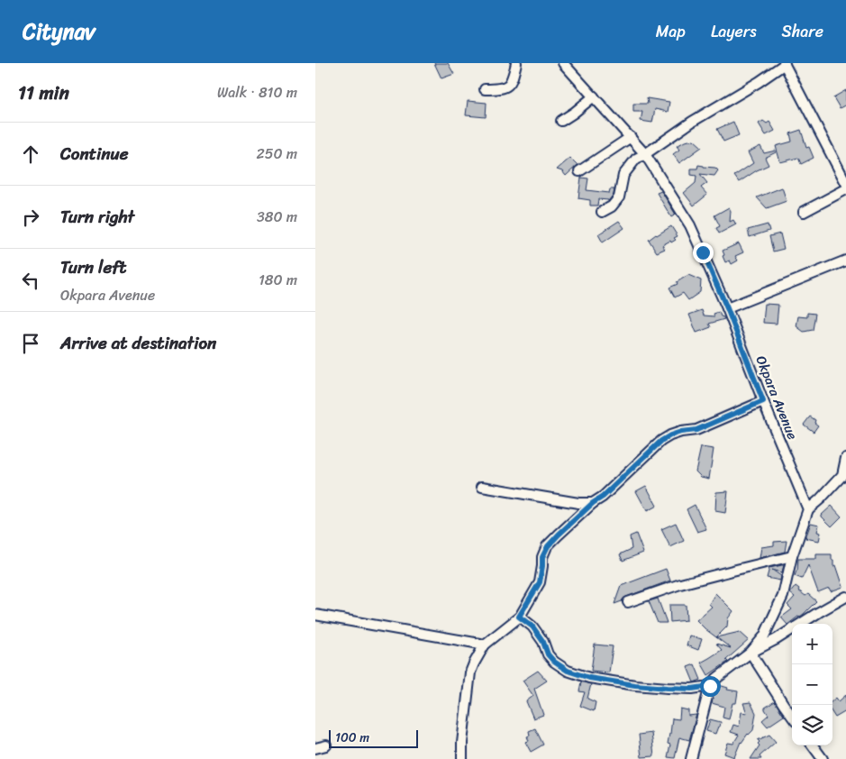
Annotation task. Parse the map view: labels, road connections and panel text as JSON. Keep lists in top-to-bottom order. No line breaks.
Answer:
{"streets":{"street":["Okpara Avenue"]},"scale_bar":"100 m","page":{"header":"Citynav","nav":["Map","Layers","Share"],"heading":["11 min","Walk · 810 m"],"list":[["Continue","250 m"],["Turn right","380 m"],["Turn left","Okpara Avenue","180 m"],"Arrive at destination"],"map_buttons":["+","−"],"scale":"100 m"}}
